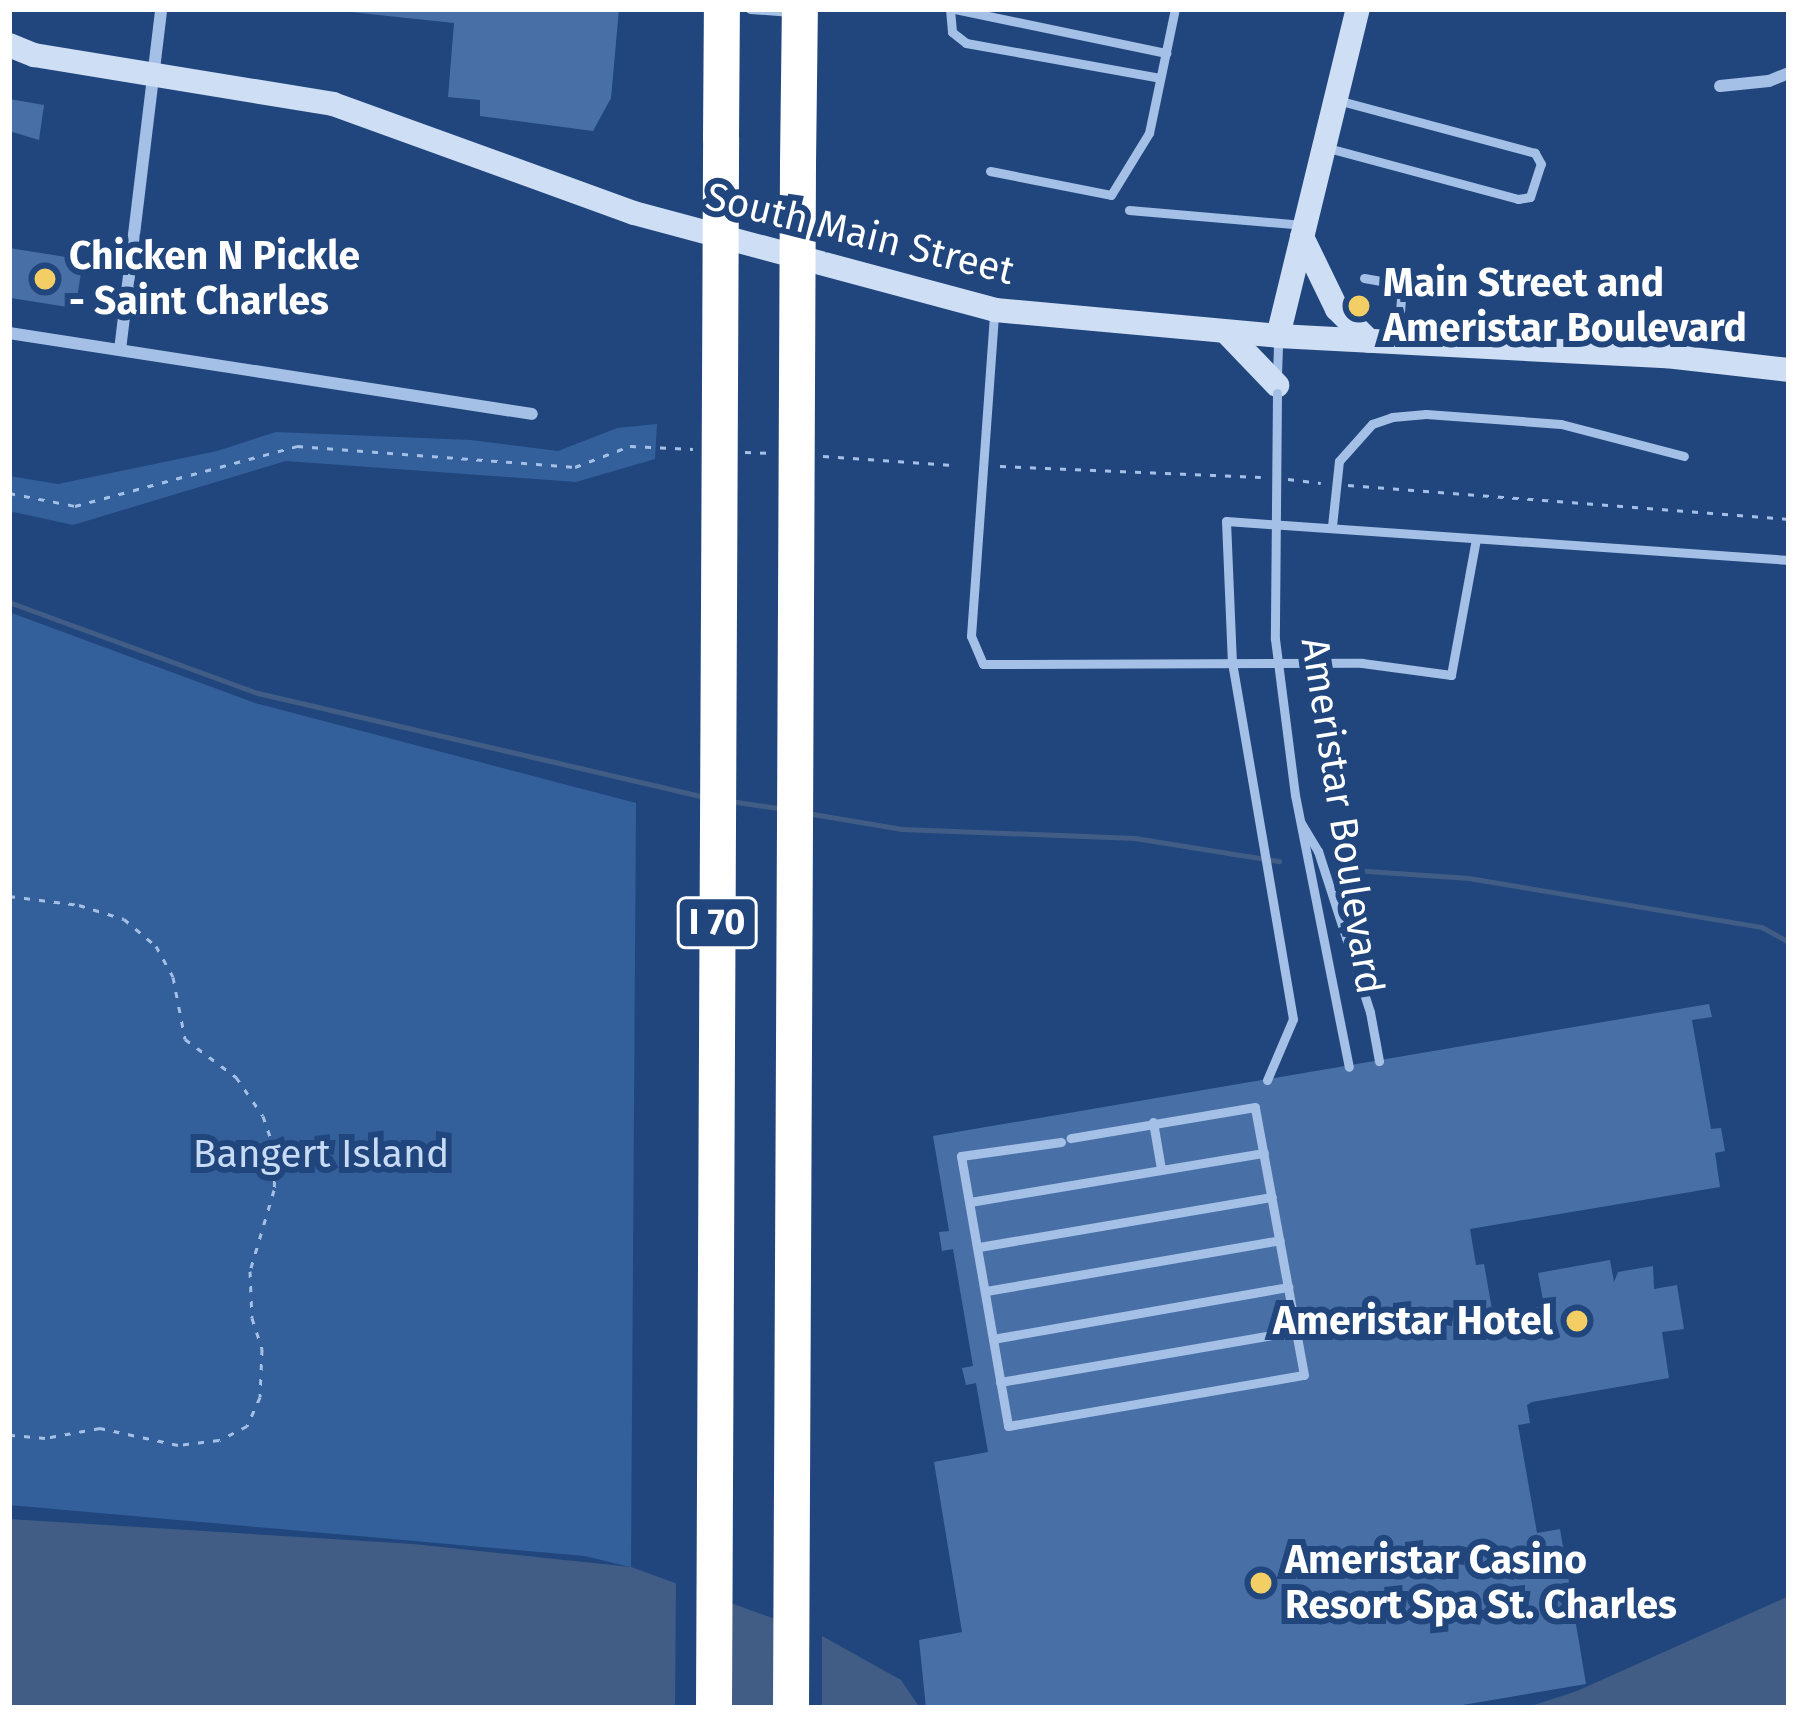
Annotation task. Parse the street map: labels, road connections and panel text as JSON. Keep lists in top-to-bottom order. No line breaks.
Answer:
{"streets":{"highway":["I 70"],"street":["South Main Street","Ameristar Boulevard"]},"crossings":[["South Main Street","Ameristar Boulevard"]],"parks":["Bangert Island"],"places":["Chicken N Pickle - Saint Charles","Main Street and Ameristar Boulevard","Ameristar Hotel","Ameristar Casino Resort Spa St. Charles"]}
